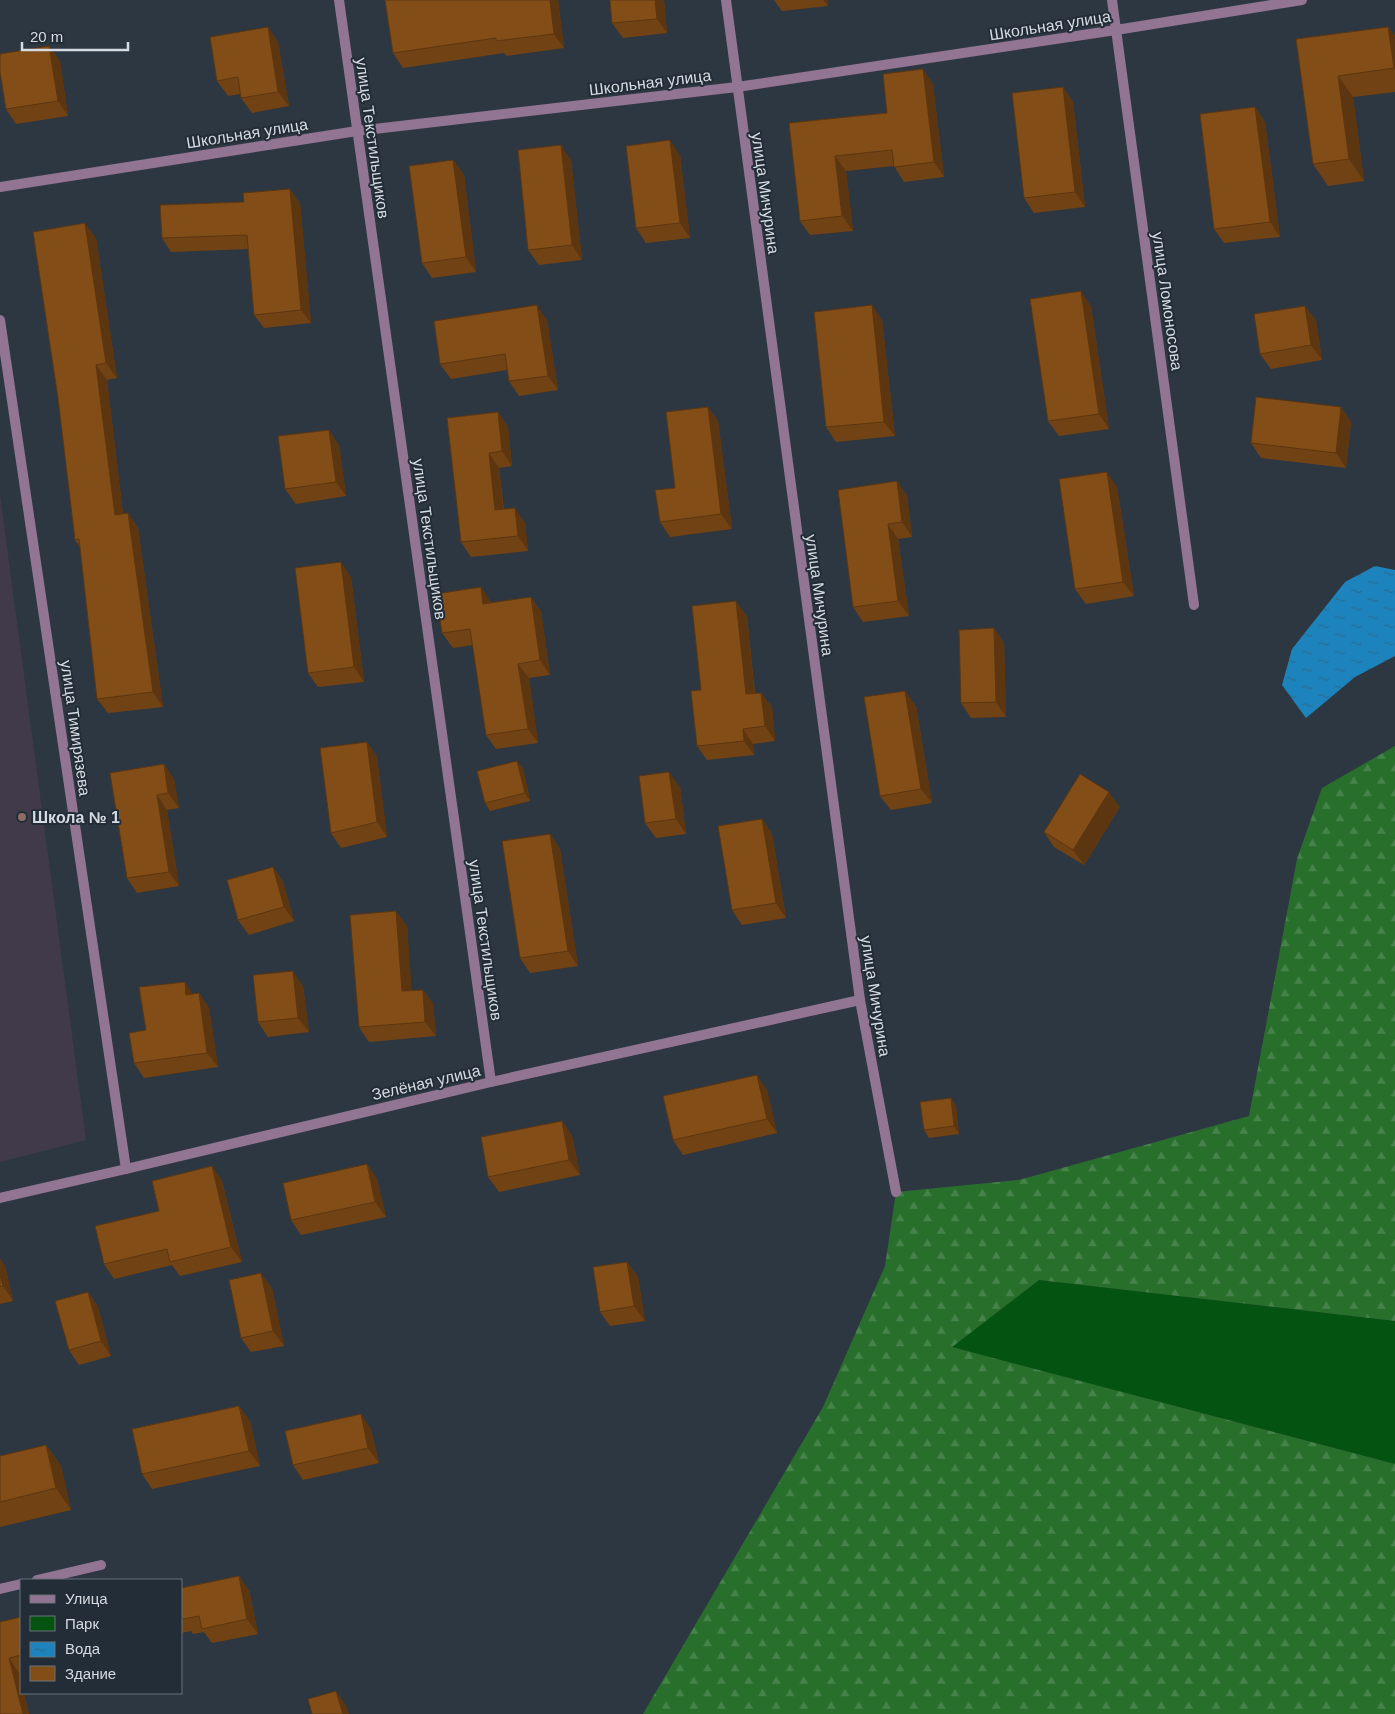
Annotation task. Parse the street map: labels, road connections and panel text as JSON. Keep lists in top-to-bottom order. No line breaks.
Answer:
{"streets":{"street":["Школьная улица","улица Текстильщиков","улица Мичурина","улица Ломоносова","улица Тимирязева","Зелёная улица"]},"crossings":[["Школьная улица","улица Текстильщиков"],["Школьная улица","улица Мичурина"],["Школьная улица","улица Ломоносова"],["улица Текстильщиков","Зелёная улица"],["улица Мичурина","Зелёная улица"],["улица Тимирязева","Зелёная улица"]],"places":["Школа № 1"],"legend":["Улица","Парк","Вода","Здание"],"scale_bar":"20 m"}
